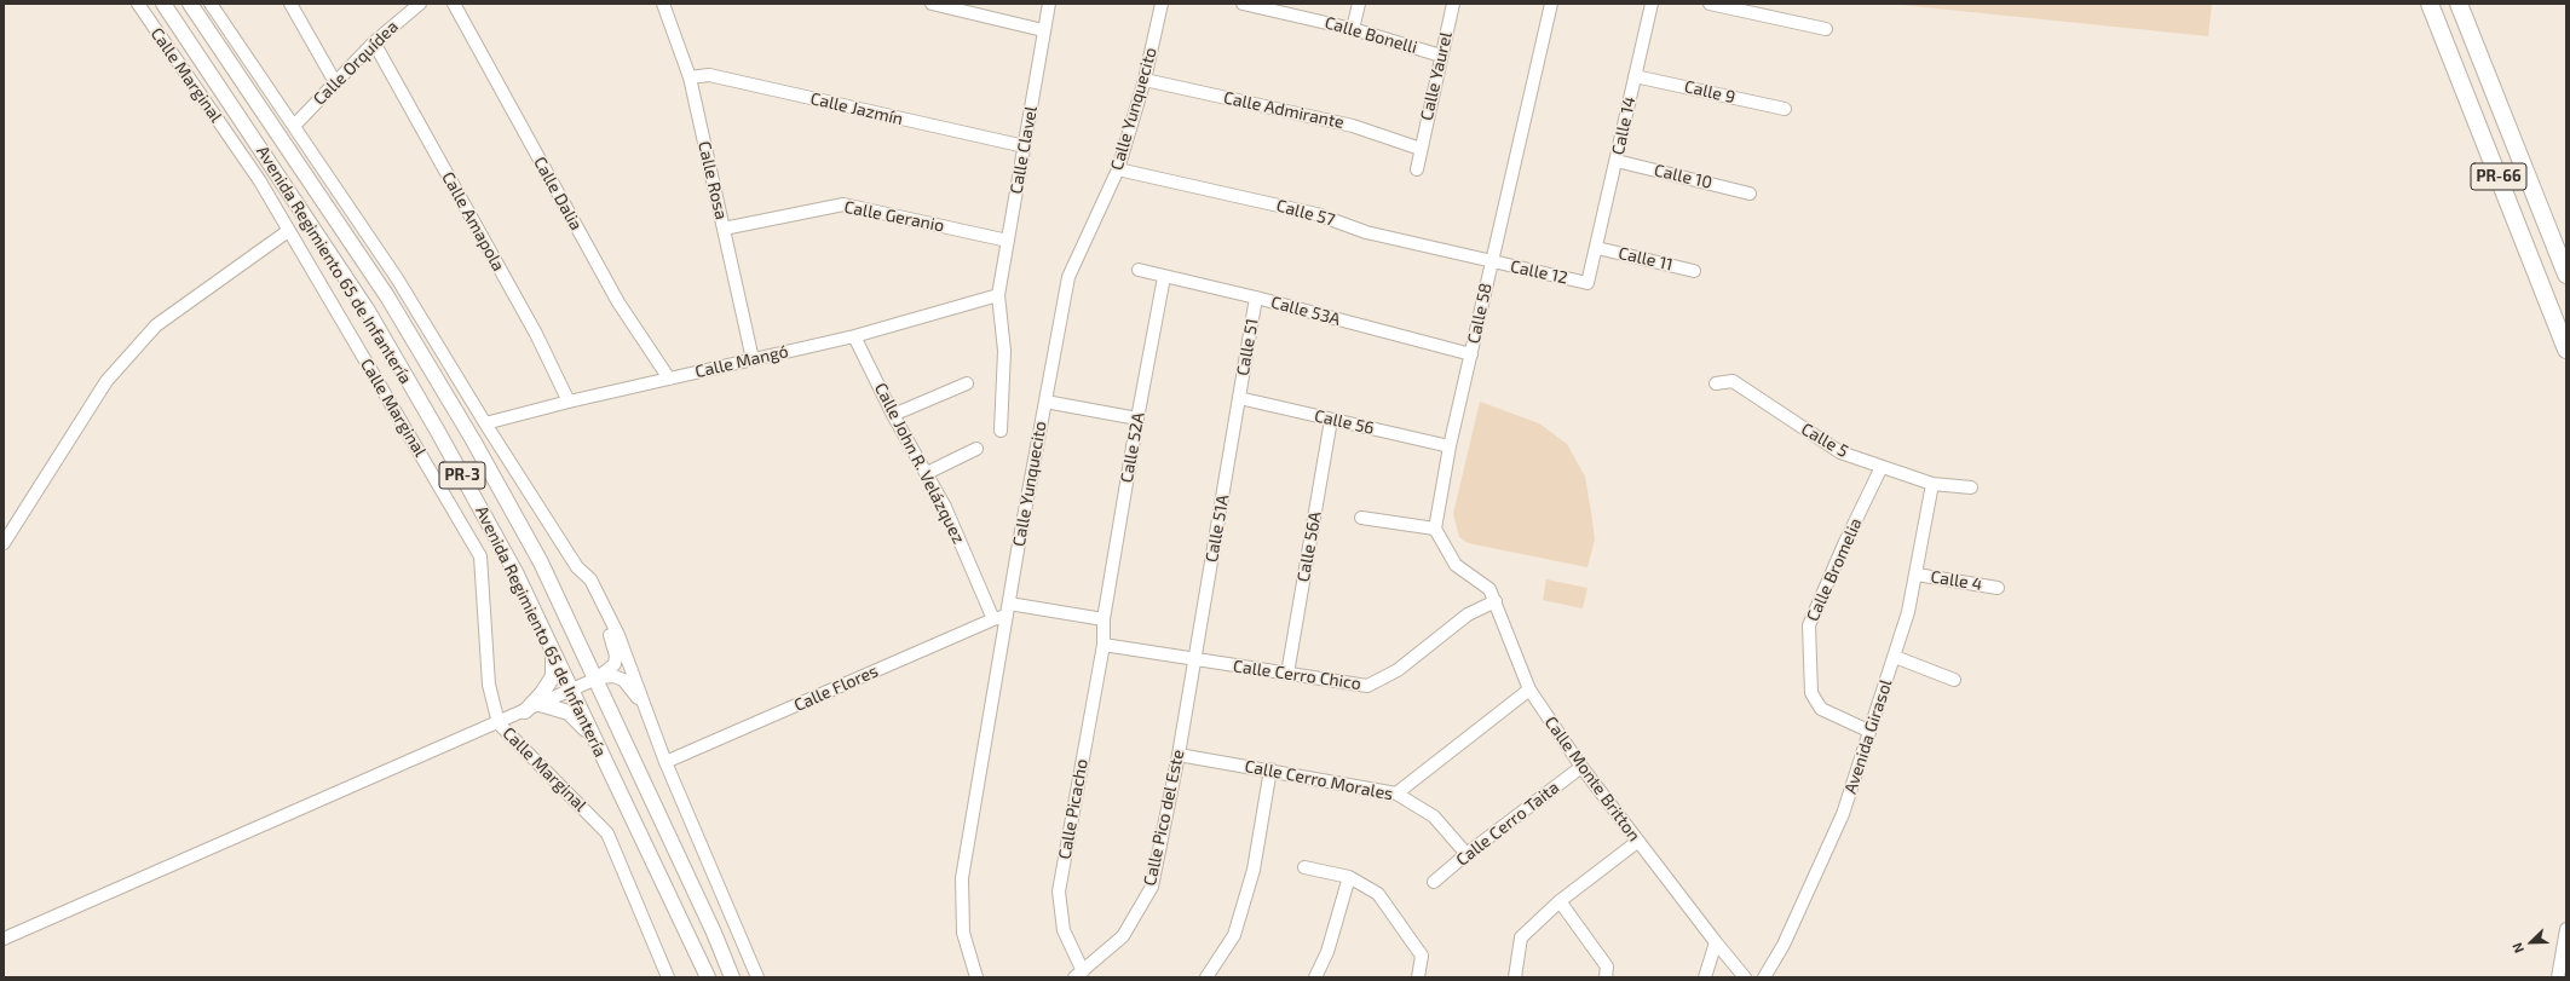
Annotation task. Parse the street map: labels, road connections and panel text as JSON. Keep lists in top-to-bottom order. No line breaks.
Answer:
{"streets":{"highway":["PR-66"],"main road":["Avenida Regimiento 65 de Infantería","PR-3"],"street":["Calle Bonelli","Calle Orquídea","Calle Marginal","Calle Yaurel","Calle 9","Calle Jazmín","Calle Yunquecito","Calle Admirante","Calle 14","Calle Clavel","Calle 10","Calle Rosa","Calle Dalia","Calle 57","Calle Geranio","Calle Amapola","Calle 11","Calle 12","Calle 53A","Calle 58","Calle 51","Calle Mangó","Calle 56","Calle 5","Calle 52A","Calle John R. Velázquez","Calle 51A","Calle 56A","Calle Bromelia","Calle 4","Calle Cerro Chico","Calle Flores","Avenida Girasol","Calle Monte Britton","Calle Cerro Morales","Calle Picacho","Calle Pico del Este","Calle Cerro Taita"]},"crossings":[["Calle Bonelli","Calle Yaurel"],["Calle Orquídea","Calle Amapola"],["Calle Yaurel","Calle Admirante"],["Calle 9","Calle 14"],["Calle Jazmín","Calle Clavel"],["Calle Jazmín","Calle Rosa"],["Calle Yunquecito","Calle Admirante"],["Calle Yunquecito","Calle 57"],["Calle Yunquecito","Calle Flores"],["Calle 14","Calle 10"],["Calle 14","Calle 11"],["Calle 14","Calle 12"],["Calle Clavel","Calle Geranio"],["Calle Clavel","Calle Mangó"],["Calle Rosa","Calle Geranio"],["Calle Rosa","Calle Mangó"],["Calle Dalia","Calle Mangó"],["Calle 57","Calle 12"],["Calle 57","Calle 58"],["Calle Amapola","Calle Mangó"],["Calle 12","Calle 58"],["Calle 53A","Calle 58"],["Calle 53A","Calle 51"],["Calle 53A","Calle 52A"],["Calle 58","Calle 56"],["Calle 51","Calle 56"],["Calle 51","Calle 51A"],["Calle Mangó","Calle John R. Velázquez"],["Calle 56","Calle 51A"],["Calle 56","Calle 56A"],["Calle 5","Calle Bromelia"],["Calle 5","Avenida Girasol"],["Calle 52A","Calle Cerro Chico"],["Calle 52A","Calle Picacho"],["Calle John R. Velázquez","Calle Flores"],["Calle 51A","Calle Cerro Chico"],["Calle 51A","Calle Pico del Este"],["Calle 56A","Calle Cerro Chico"],["Calle Bromelia","Avenida Girasol"],["Calle 4","Avenida Girasol"],["Calle Cerro Chico","Calle Monte Britton"],["Calle Cerro Chico","Calle Picacho"],["Calle Cerro Chico","Calle Pico del Este"],["Calle Monte Britton","Calle Cerro Taita"],["Calle Cerro Morales","Calle Pico del Este"],["Calle Cerro Morales","Calle Cerro Taita"],["Calle Picacho","Calle Pico del Este"]],"north":"bottom left"}
